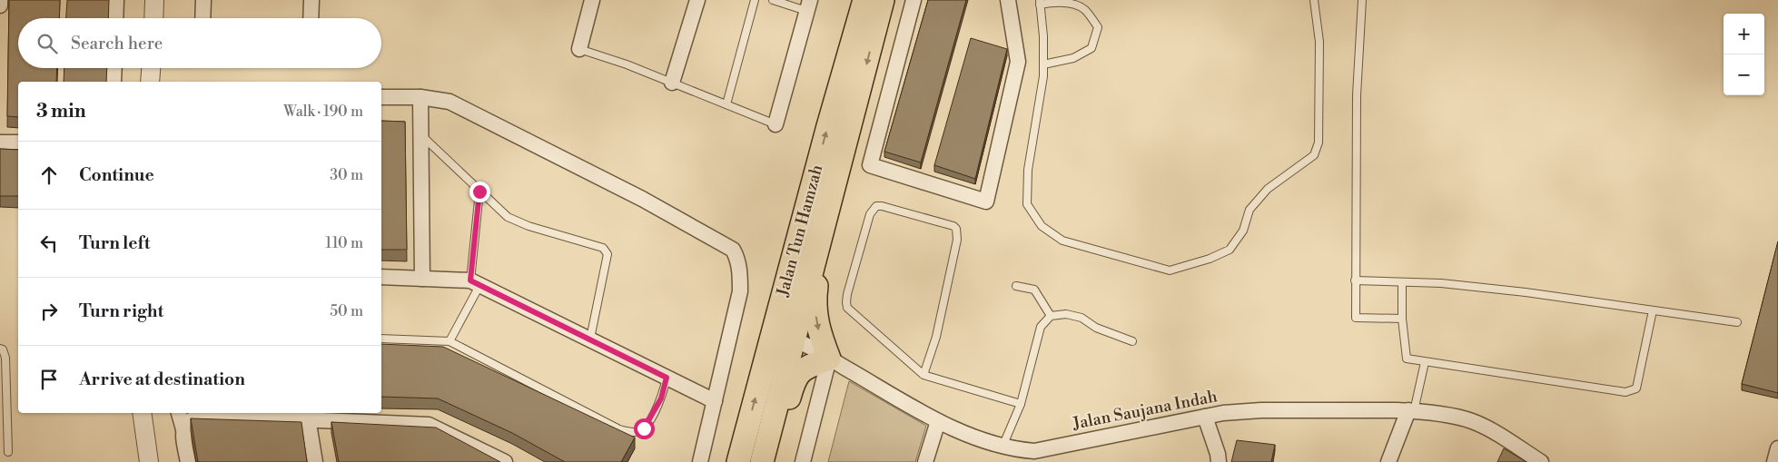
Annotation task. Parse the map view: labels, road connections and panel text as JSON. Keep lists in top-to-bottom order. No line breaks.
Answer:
{"streets":{"main road":["Jalan Tun Hamzah"],"street":["Jalan Saujana Indah"]},"crossings":[["Jalan Tun Hamzah","Jalan Saujana Indah"]],"page":{"map_buttons":["+","−"],"search":"Search here","heading":["3 min","Walk · 190 m"],"list":[["Continue","30 m"],["Turn left","110 m"],["Turn right","50 m"],"Arrive at destination"]}}
